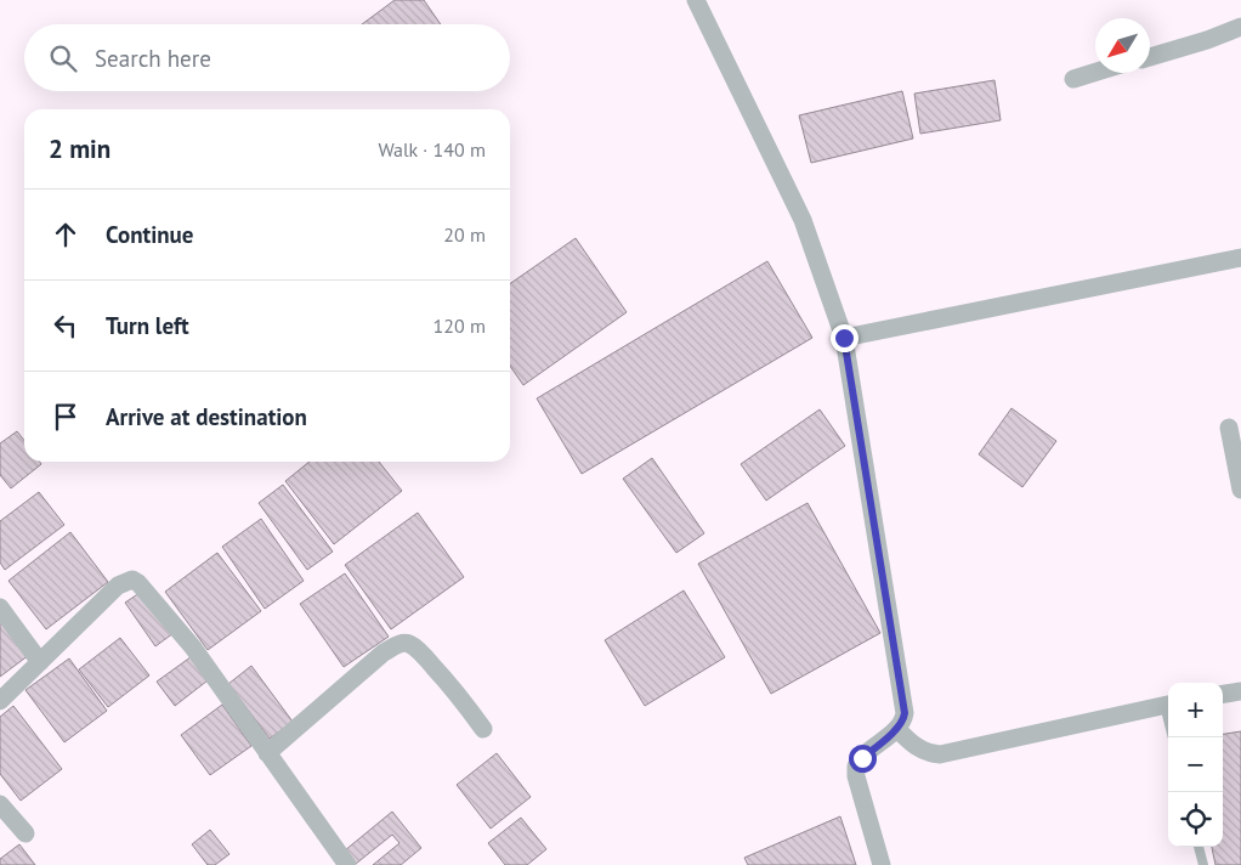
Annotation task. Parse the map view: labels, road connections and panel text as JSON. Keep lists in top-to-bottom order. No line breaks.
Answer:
{"north":"bottom left","page":{"search":"Search here","heading":["2 min","Walk · 140 m"],"list":[["Continue","20 m"],["Turn left","120 m"],"Arrive at destination"],"map_buttons":["+","−"]}}
